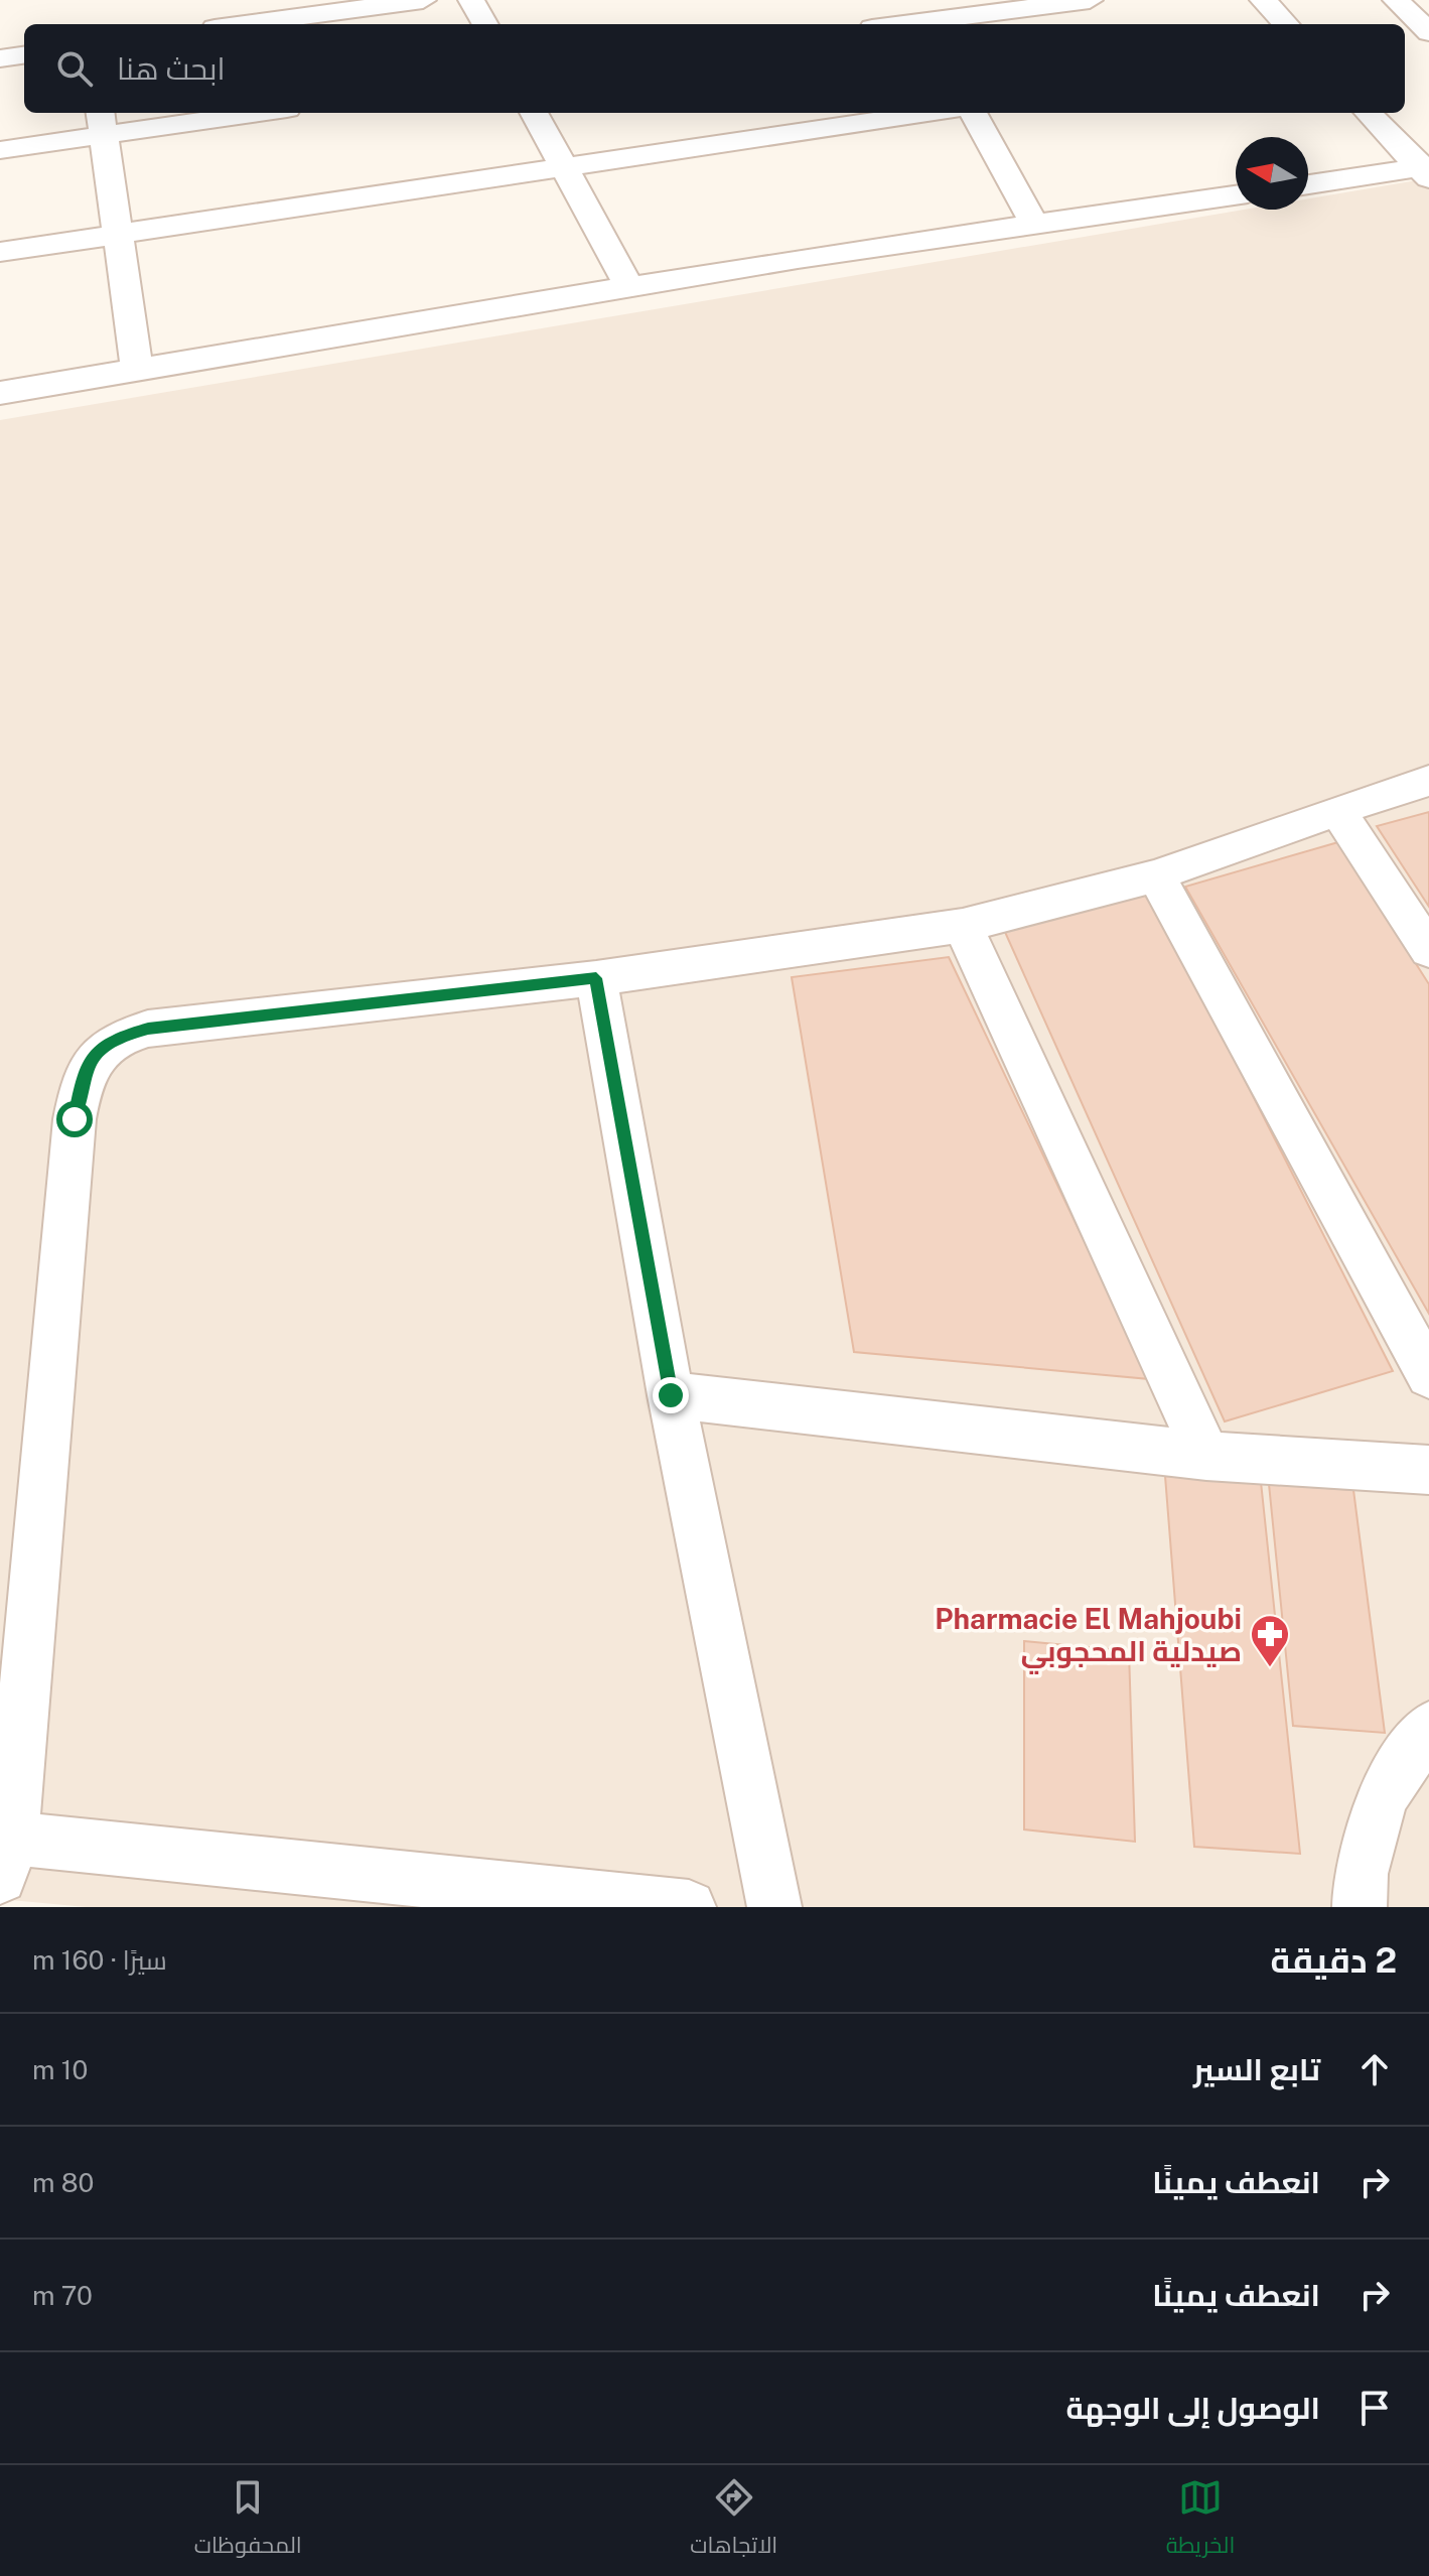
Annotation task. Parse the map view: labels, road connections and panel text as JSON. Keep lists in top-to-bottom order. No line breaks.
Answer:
{"places":{"pharmacy":["Pharmacie El Mahjoubi صيدلية المحجوبي"]},"north":"left","page":{"search":"ابحث هنا","heading":["2 دقيقة","سيرًا · 160 m"],"list":[["تابع السير","10 m"],["انعطف يمينًا","80 m"],["انعطف يمينًا","70 m"],"الوصول إلى الوجهة"],"nav":["الخريطة","الاتجاهات","المحفوظات"]}}
